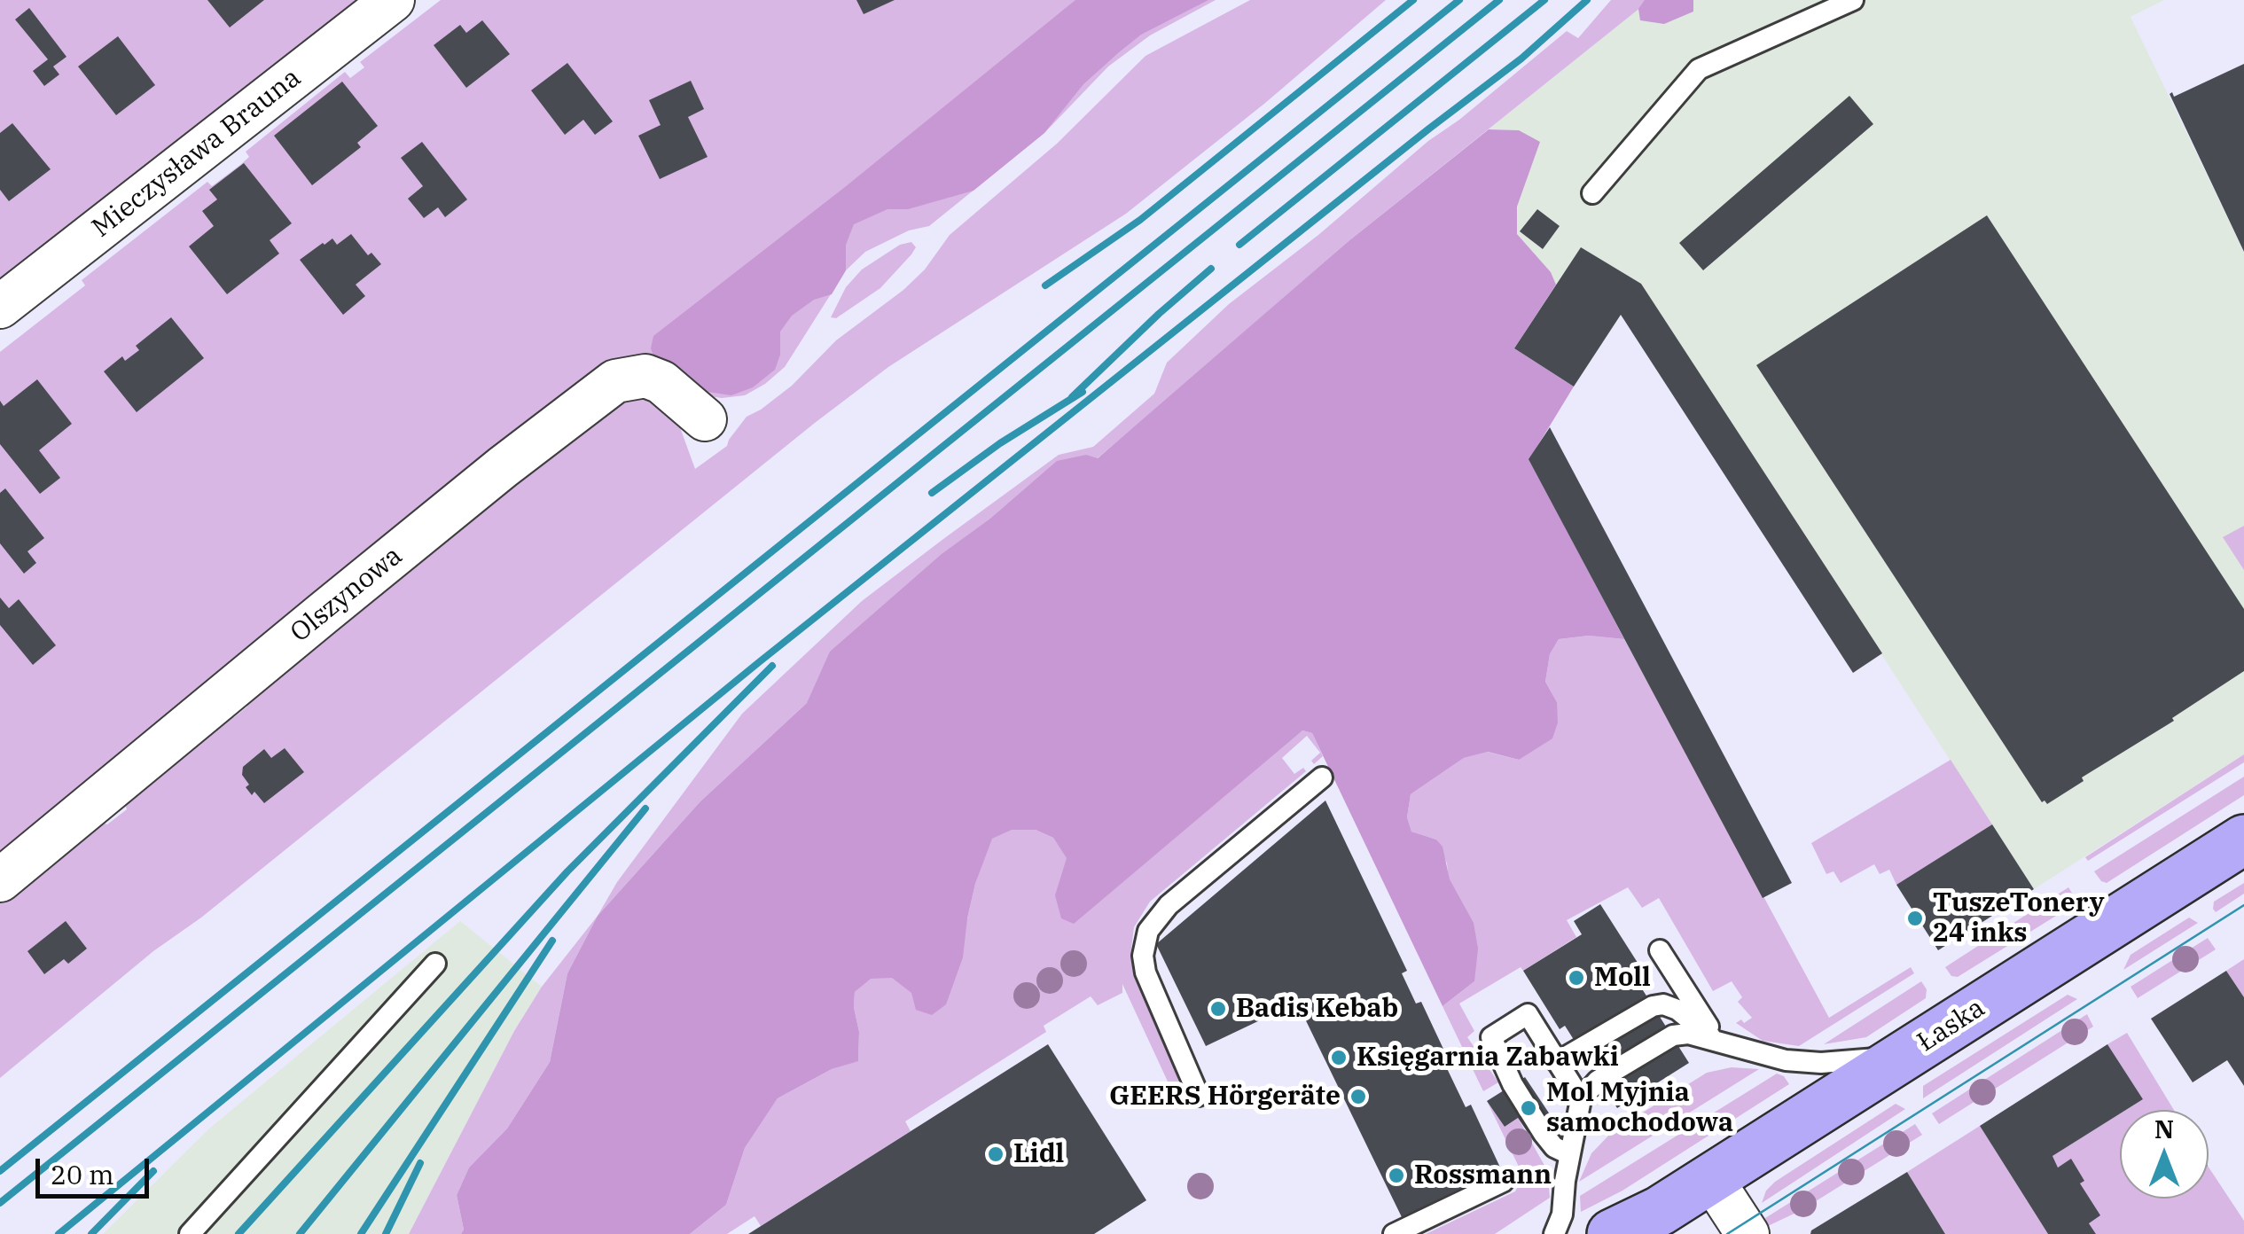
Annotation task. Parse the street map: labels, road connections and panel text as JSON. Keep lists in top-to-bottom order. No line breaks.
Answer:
{"streets":{"main road":["Łaska"],"street":["Mieczysława Brauna","Olszynowa"]},"places":["TuszeTonery 24 inks","Moll","Badis Kebab","Księgarnia Zabawki","GEERS Hörgeräte","Mol Myjnia samochodowa","Lidl","Rossmann"],"scale_bar":"20 m","north":"top"}
